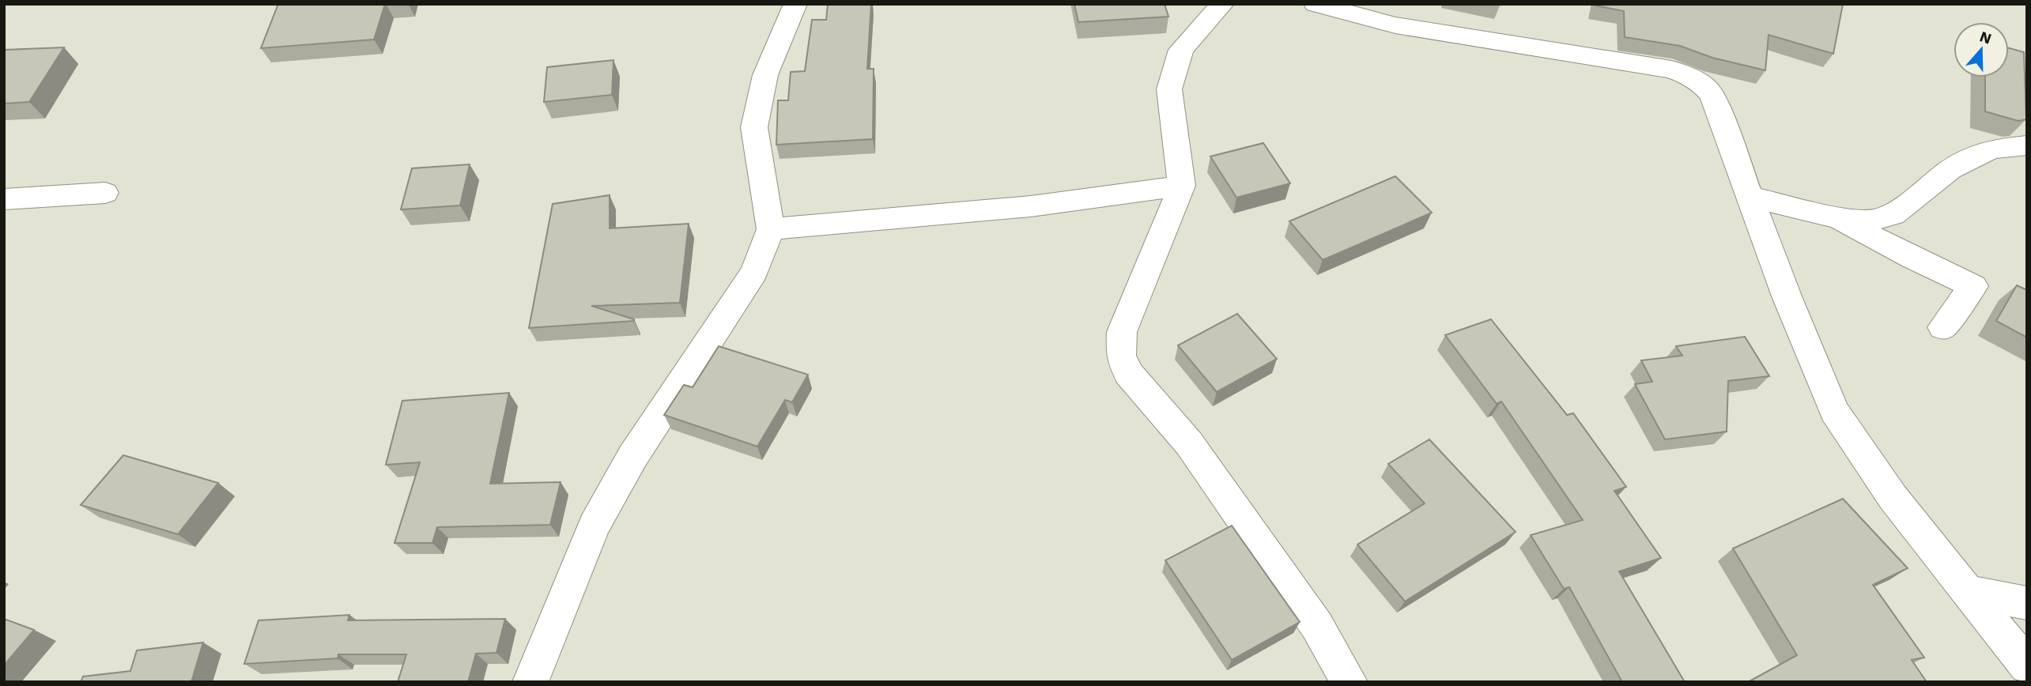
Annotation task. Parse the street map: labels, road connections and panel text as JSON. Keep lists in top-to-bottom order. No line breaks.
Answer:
{"north":"top"}
